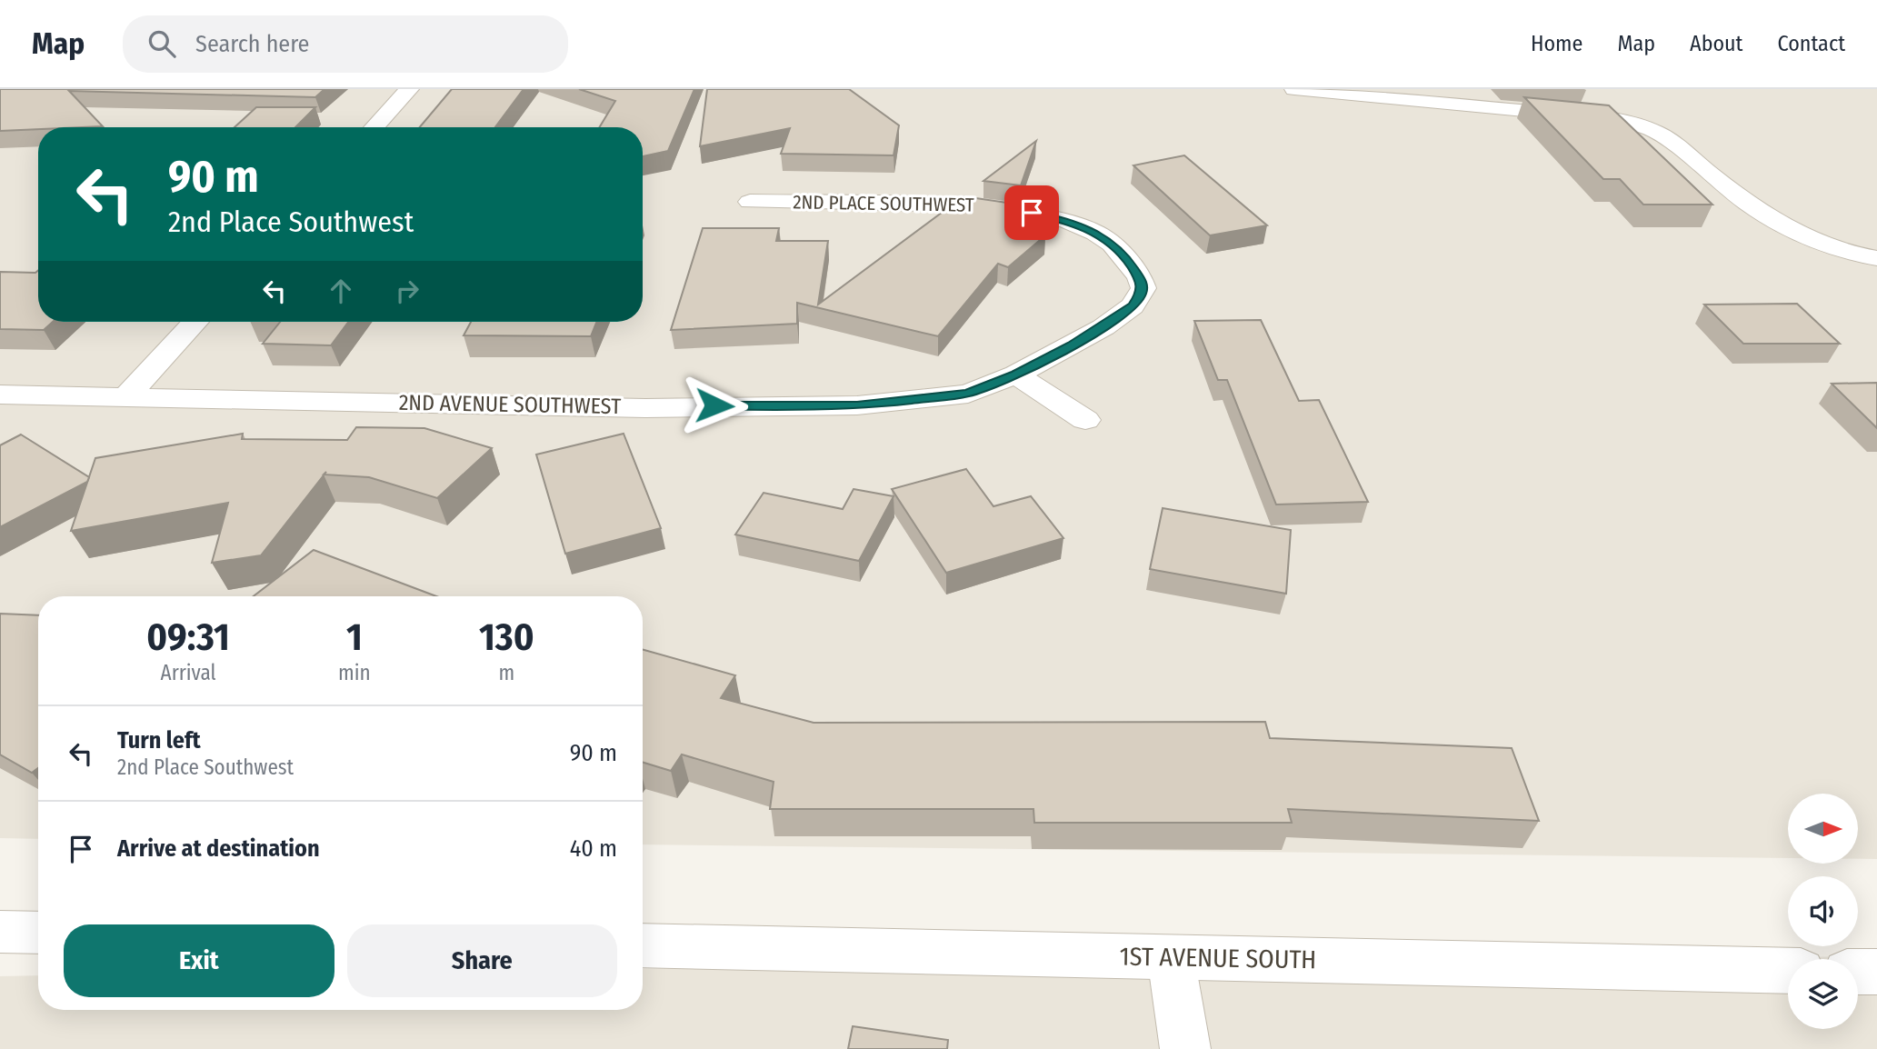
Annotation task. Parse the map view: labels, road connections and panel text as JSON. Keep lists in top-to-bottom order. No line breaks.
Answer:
{"streets":{"street":["2ND PLACE SOUTHWEST","2ND AVENUE SOUTHWEST","1ST AVENUE SOUTH"]},"crossings":[["2ND PLACE SOUTHWEST","2ND AVENUE SOUTHWEST"]],"north":"right","page":{"header":"Map","search":"Search here","nav":["Home","Map","About","Contact"],"turn":["90 m","2nd Place Southwest"],"eta":["09:31","Arrival","1","min","130","m"],"list":[{"name":"Turn left","note":"2nd Place Southwest","value":"90 m"},{"name":"Arrive at destination","value":"40 m"}],"buttons":["Exit","Share"]}}
